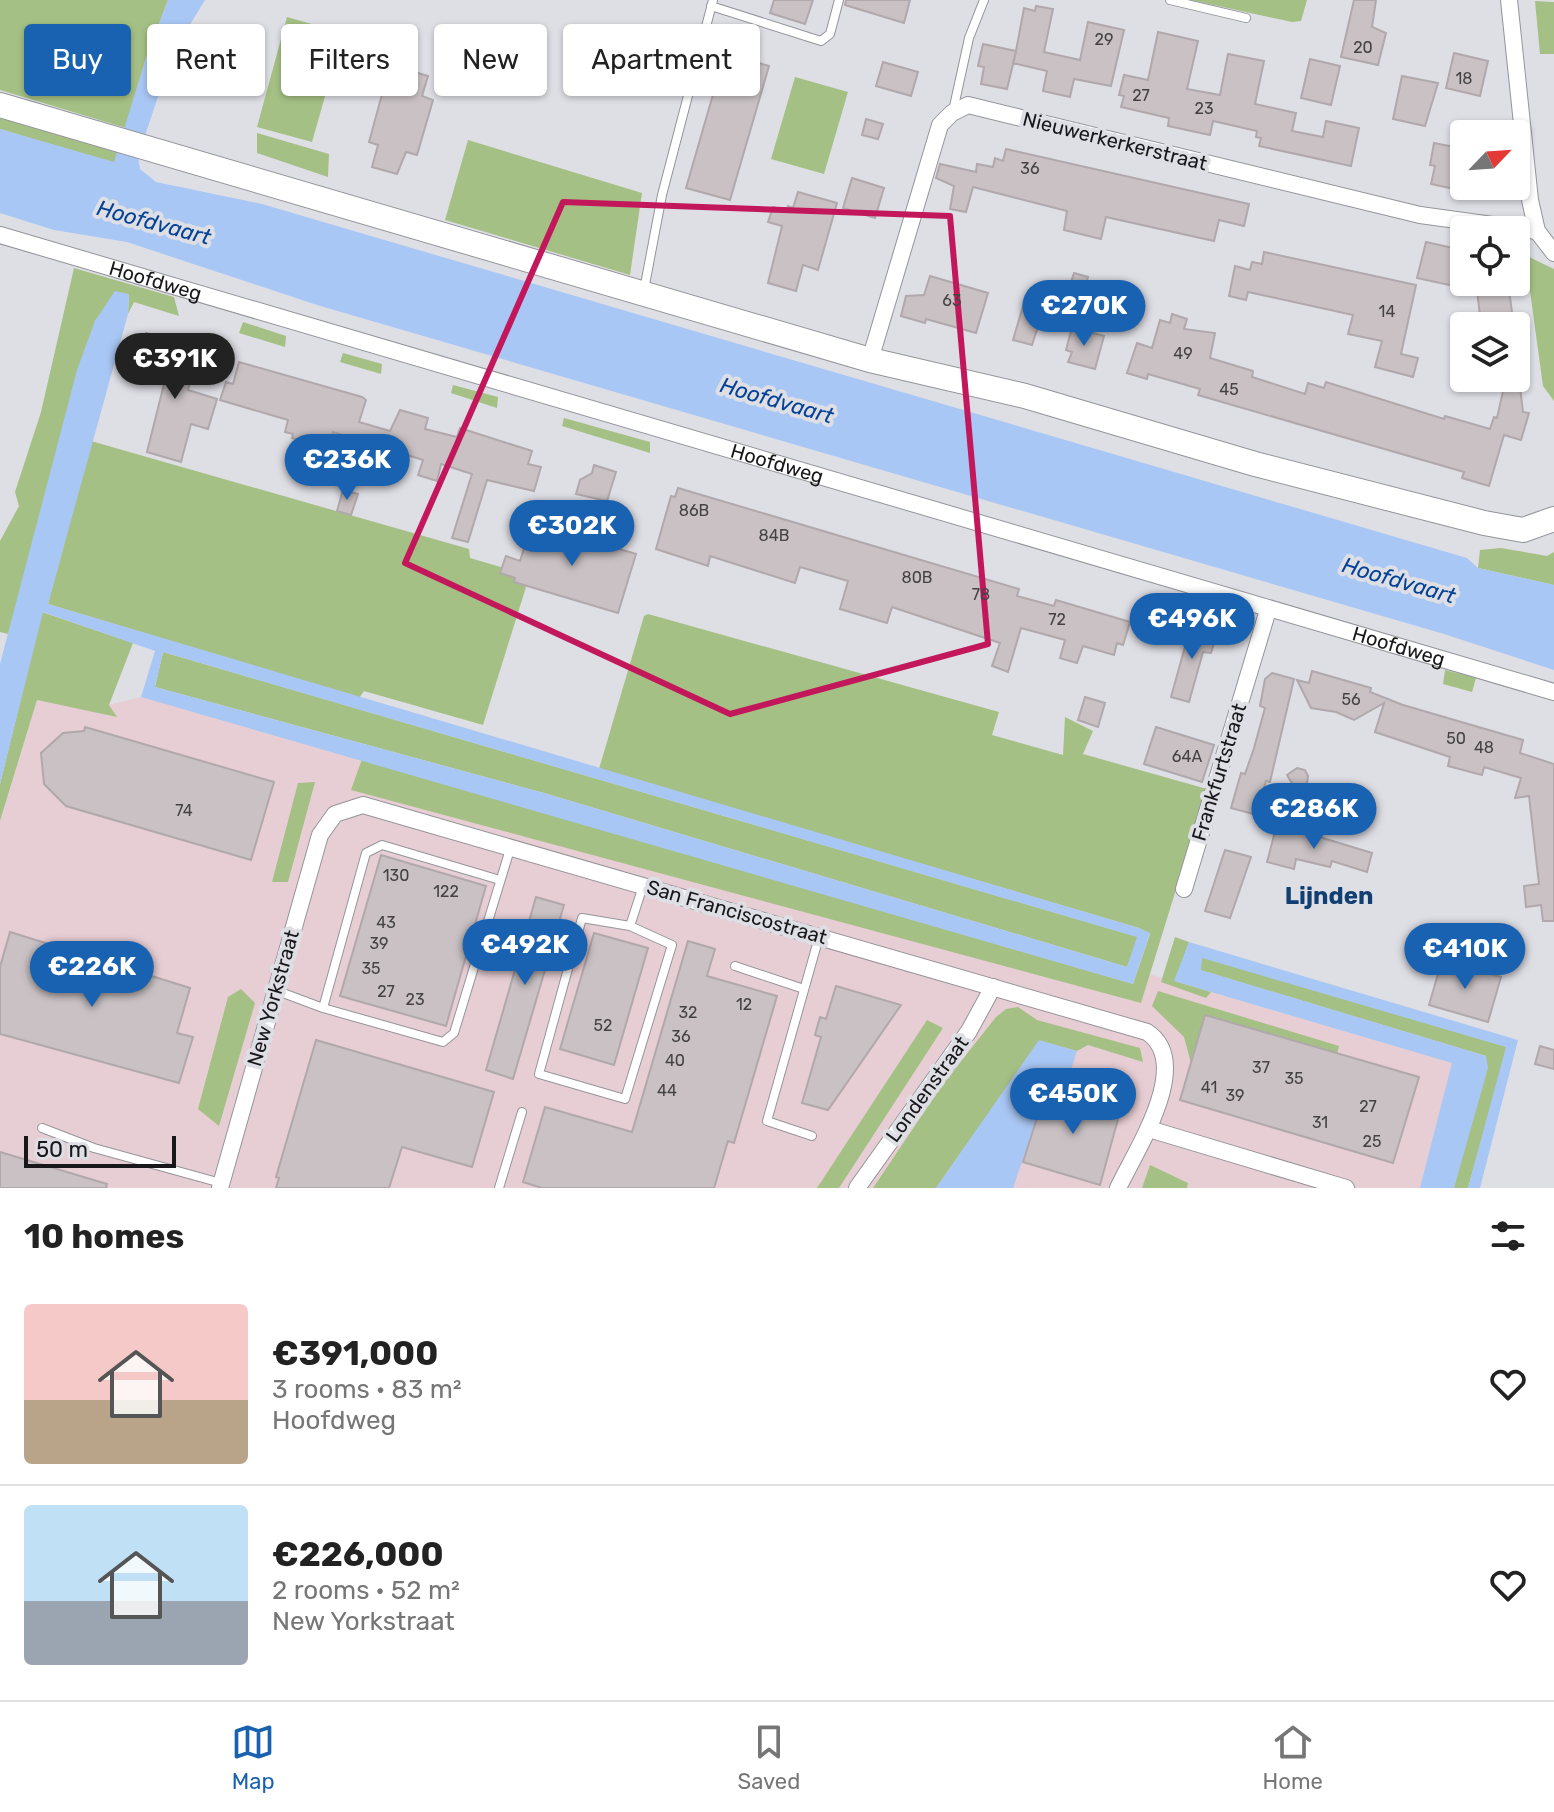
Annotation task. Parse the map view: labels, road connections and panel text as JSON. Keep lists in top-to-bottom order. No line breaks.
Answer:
{"streets":{"street":["Nieuwerkerkerstraat","Hoofdweg","Frankfurtstraat","San Franciscostraat","New Yorkstraat","Londenstraat"]},"crossings":[["Hoofdweg","Frankfurtstraat"],["San Franciscostraat","New Yorkstraat"],["San Franciscostraat","Londenstraat"]],"districts":["Lijnden"],"water":["Hoofdvaart"],"house_numbers":["29","20","18","27","23","36","63","14","49","45","86B","84B","80B","78","72","56","50","48","64A","74","130","122","43","39","35","27","23","12","32","52","36","40","37","35","41","44","39","27","31","25"],"scale_bar":"50 m","north":"top right","page":{"chip":["Buy","Rent","Filters","New","Apartment"],"price":["€270K","€391K","€236K","€302K","€496K","€286K","€492K","€410K","€226K","€450K"],"scale":"50 m","heading":"10 homes","list":[{"name":"€391,000","note":"3 rooms · 83 m² · Hoofdweg"},{"name":"€226,000","note":"2 rooms · 52 m² · New Yorkstraat"}],"tabs":["Map","Saved","Home"]}}
